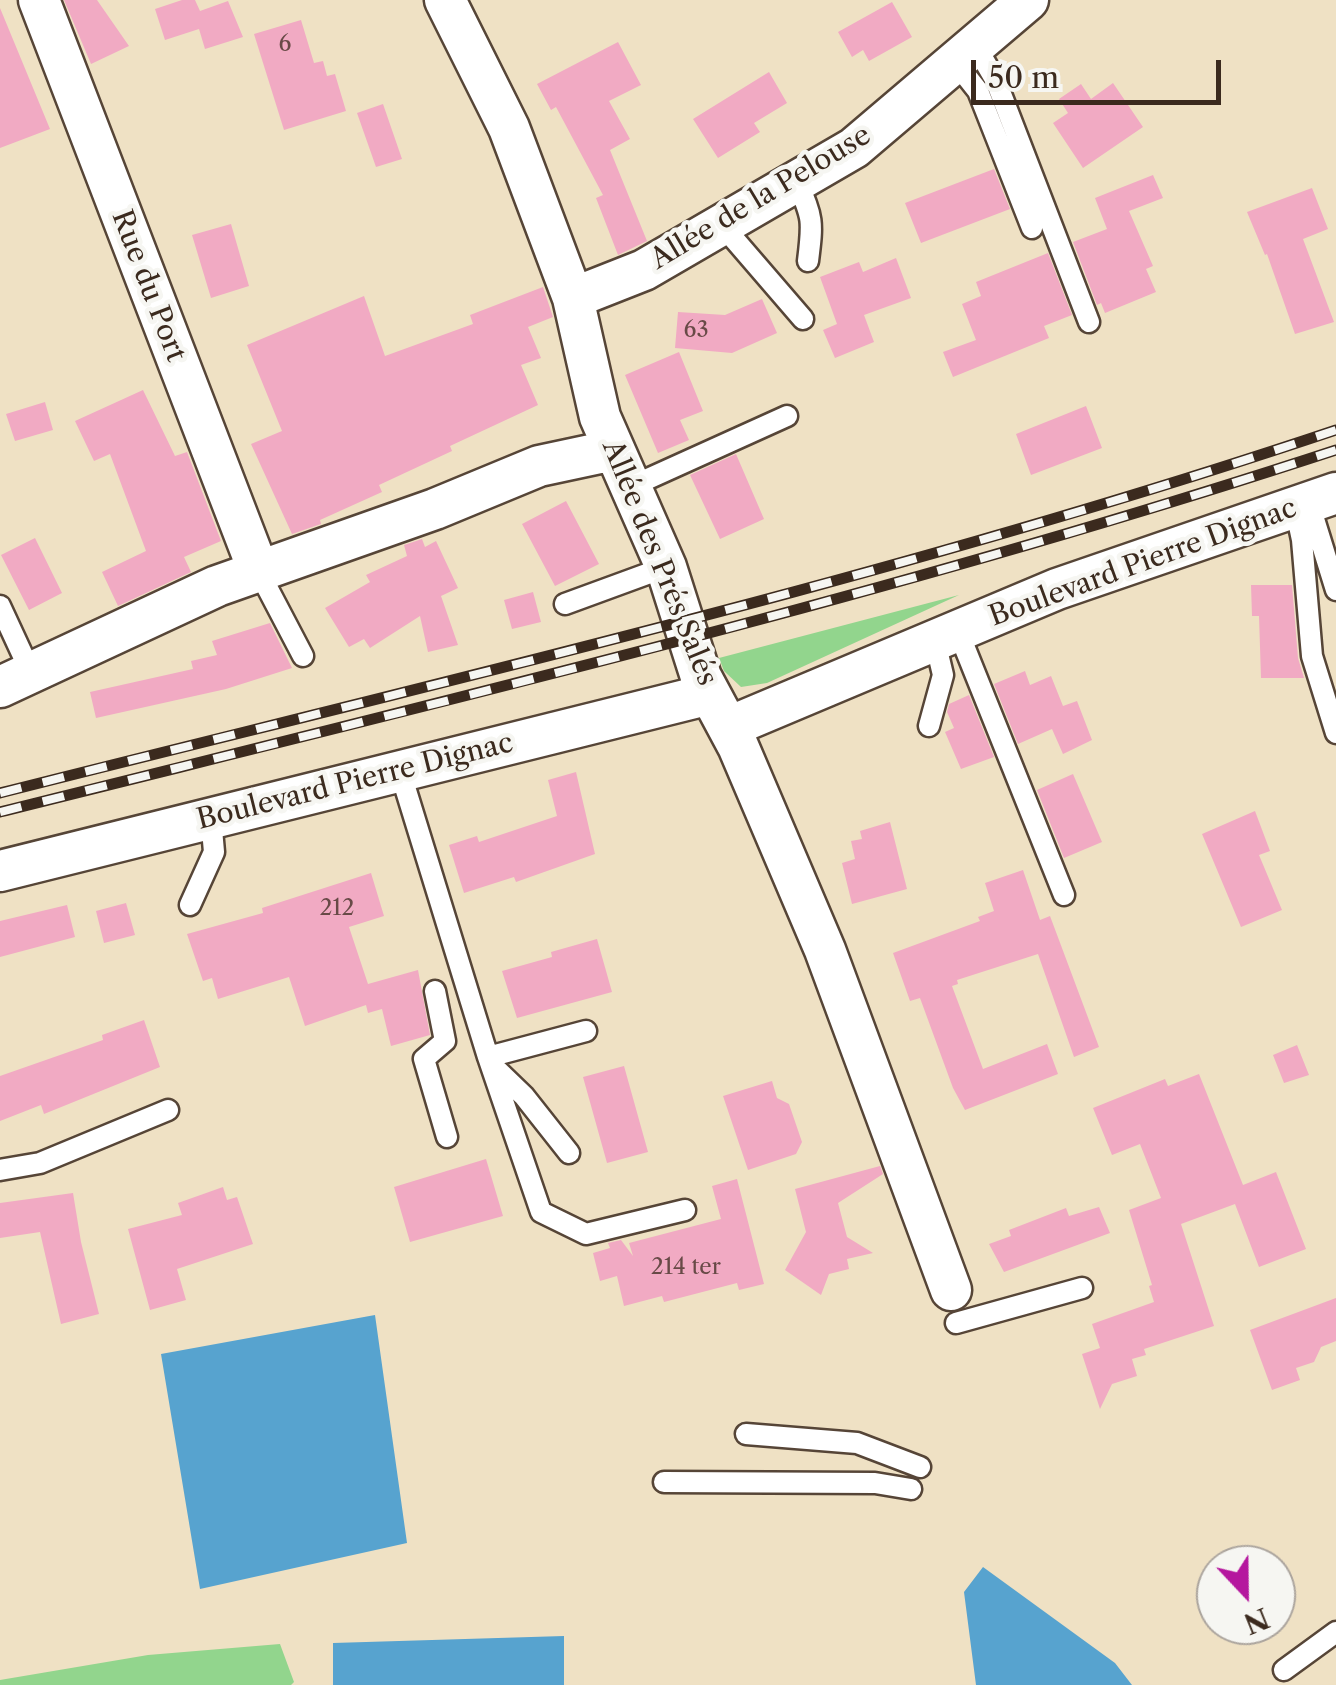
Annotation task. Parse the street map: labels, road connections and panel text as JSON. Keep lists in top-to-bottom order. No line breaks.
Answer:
{"streets":{"street":["Allée de la Pelouse","Rue du Port","Allée des Prés Salés","Boulevard Pierre Dignac"]},"crossings":[["Allée de la Pelouse","Allée des Prés Salés"],["Allée des Prés Salés","Boulevard Pierre Dignac"]],"house_numbers":["6","63","212","214 ter"],"scale_bar":"50 m","north":"bottom"}
